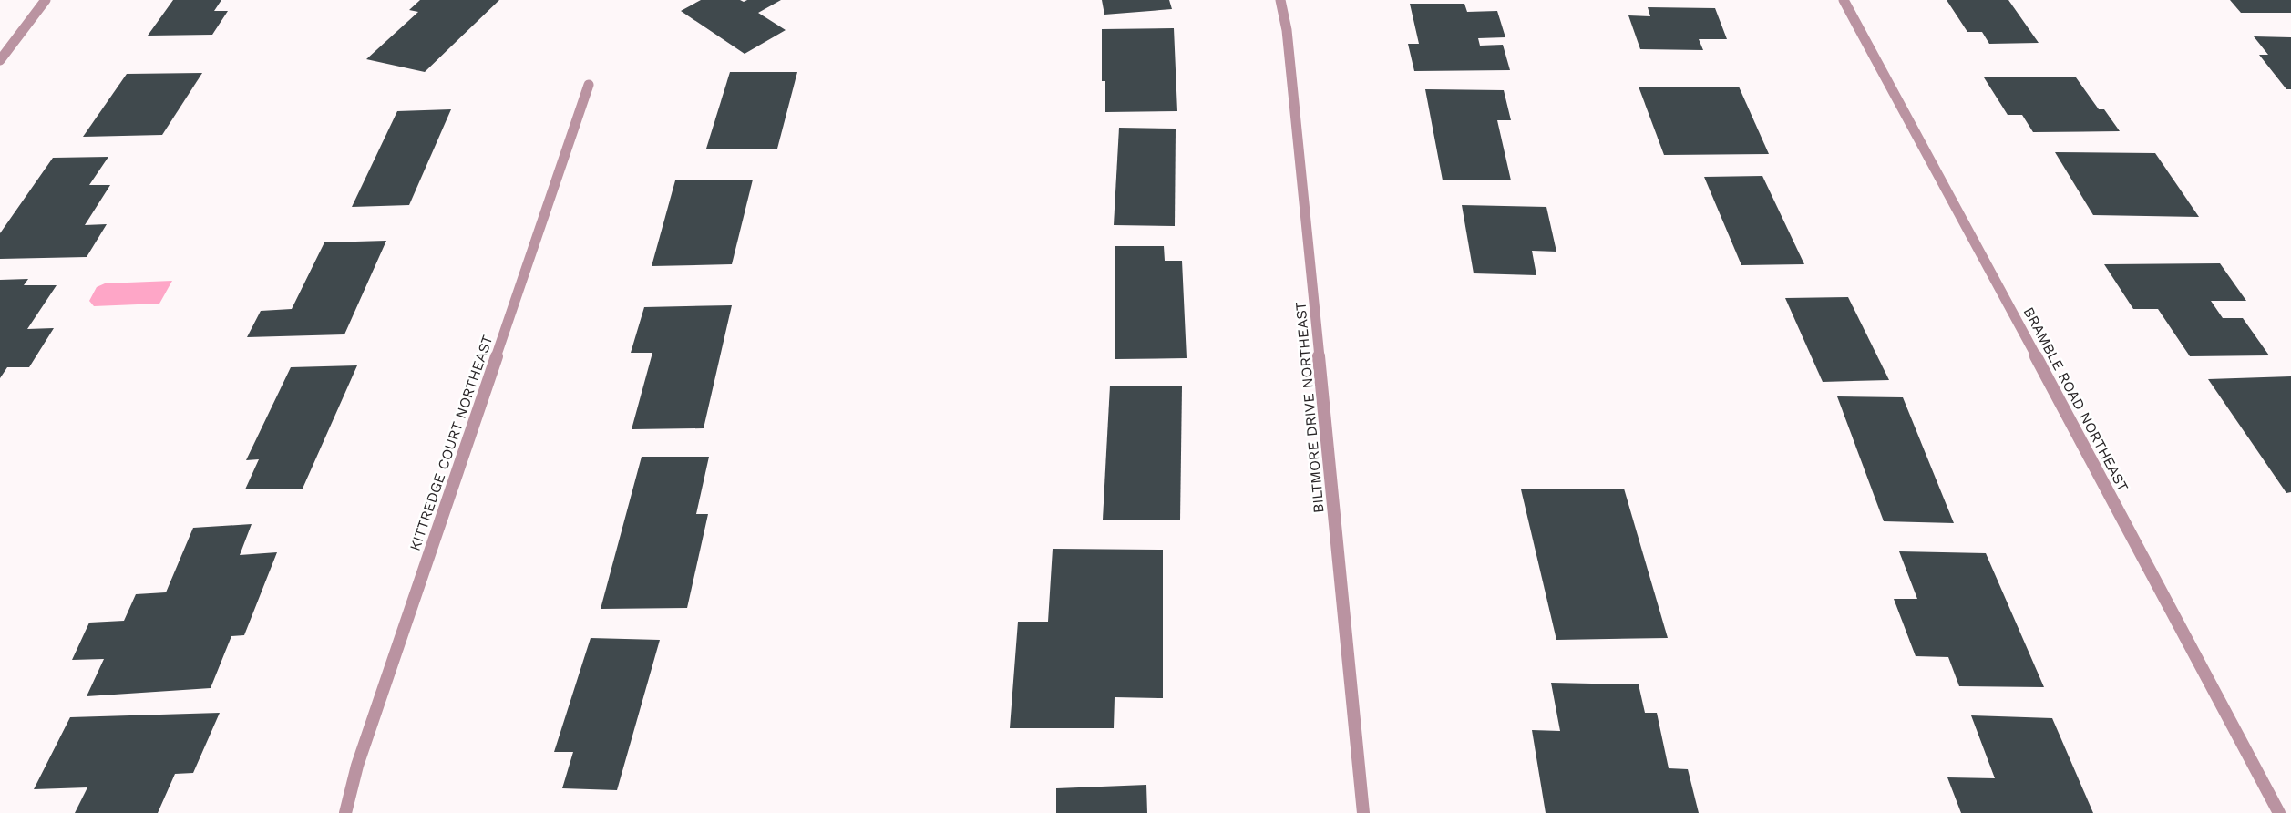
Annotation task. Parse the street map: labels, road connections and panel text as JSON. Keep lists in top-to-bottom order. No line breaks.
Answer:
{"streets":{"street":["BRAMBLE ROAD NORTHEAST","BILTMORE DRIVE NORTHEAST","KITTREDGE COURT NORTHEAST"]}}
